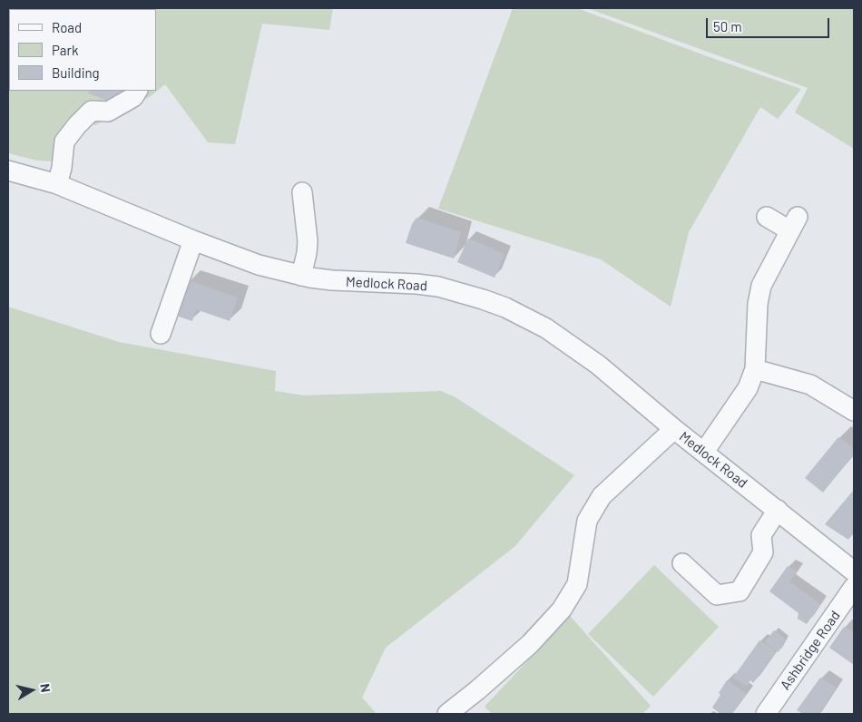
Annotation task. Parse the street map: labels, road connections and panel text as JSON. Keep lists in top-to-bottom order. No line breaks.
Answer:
{"streets":{"street":["Medlock Road","Ashbridge Road"]},"legend":["Road","Park","Building"],"scale_bar":"50 m","north":"right"}
